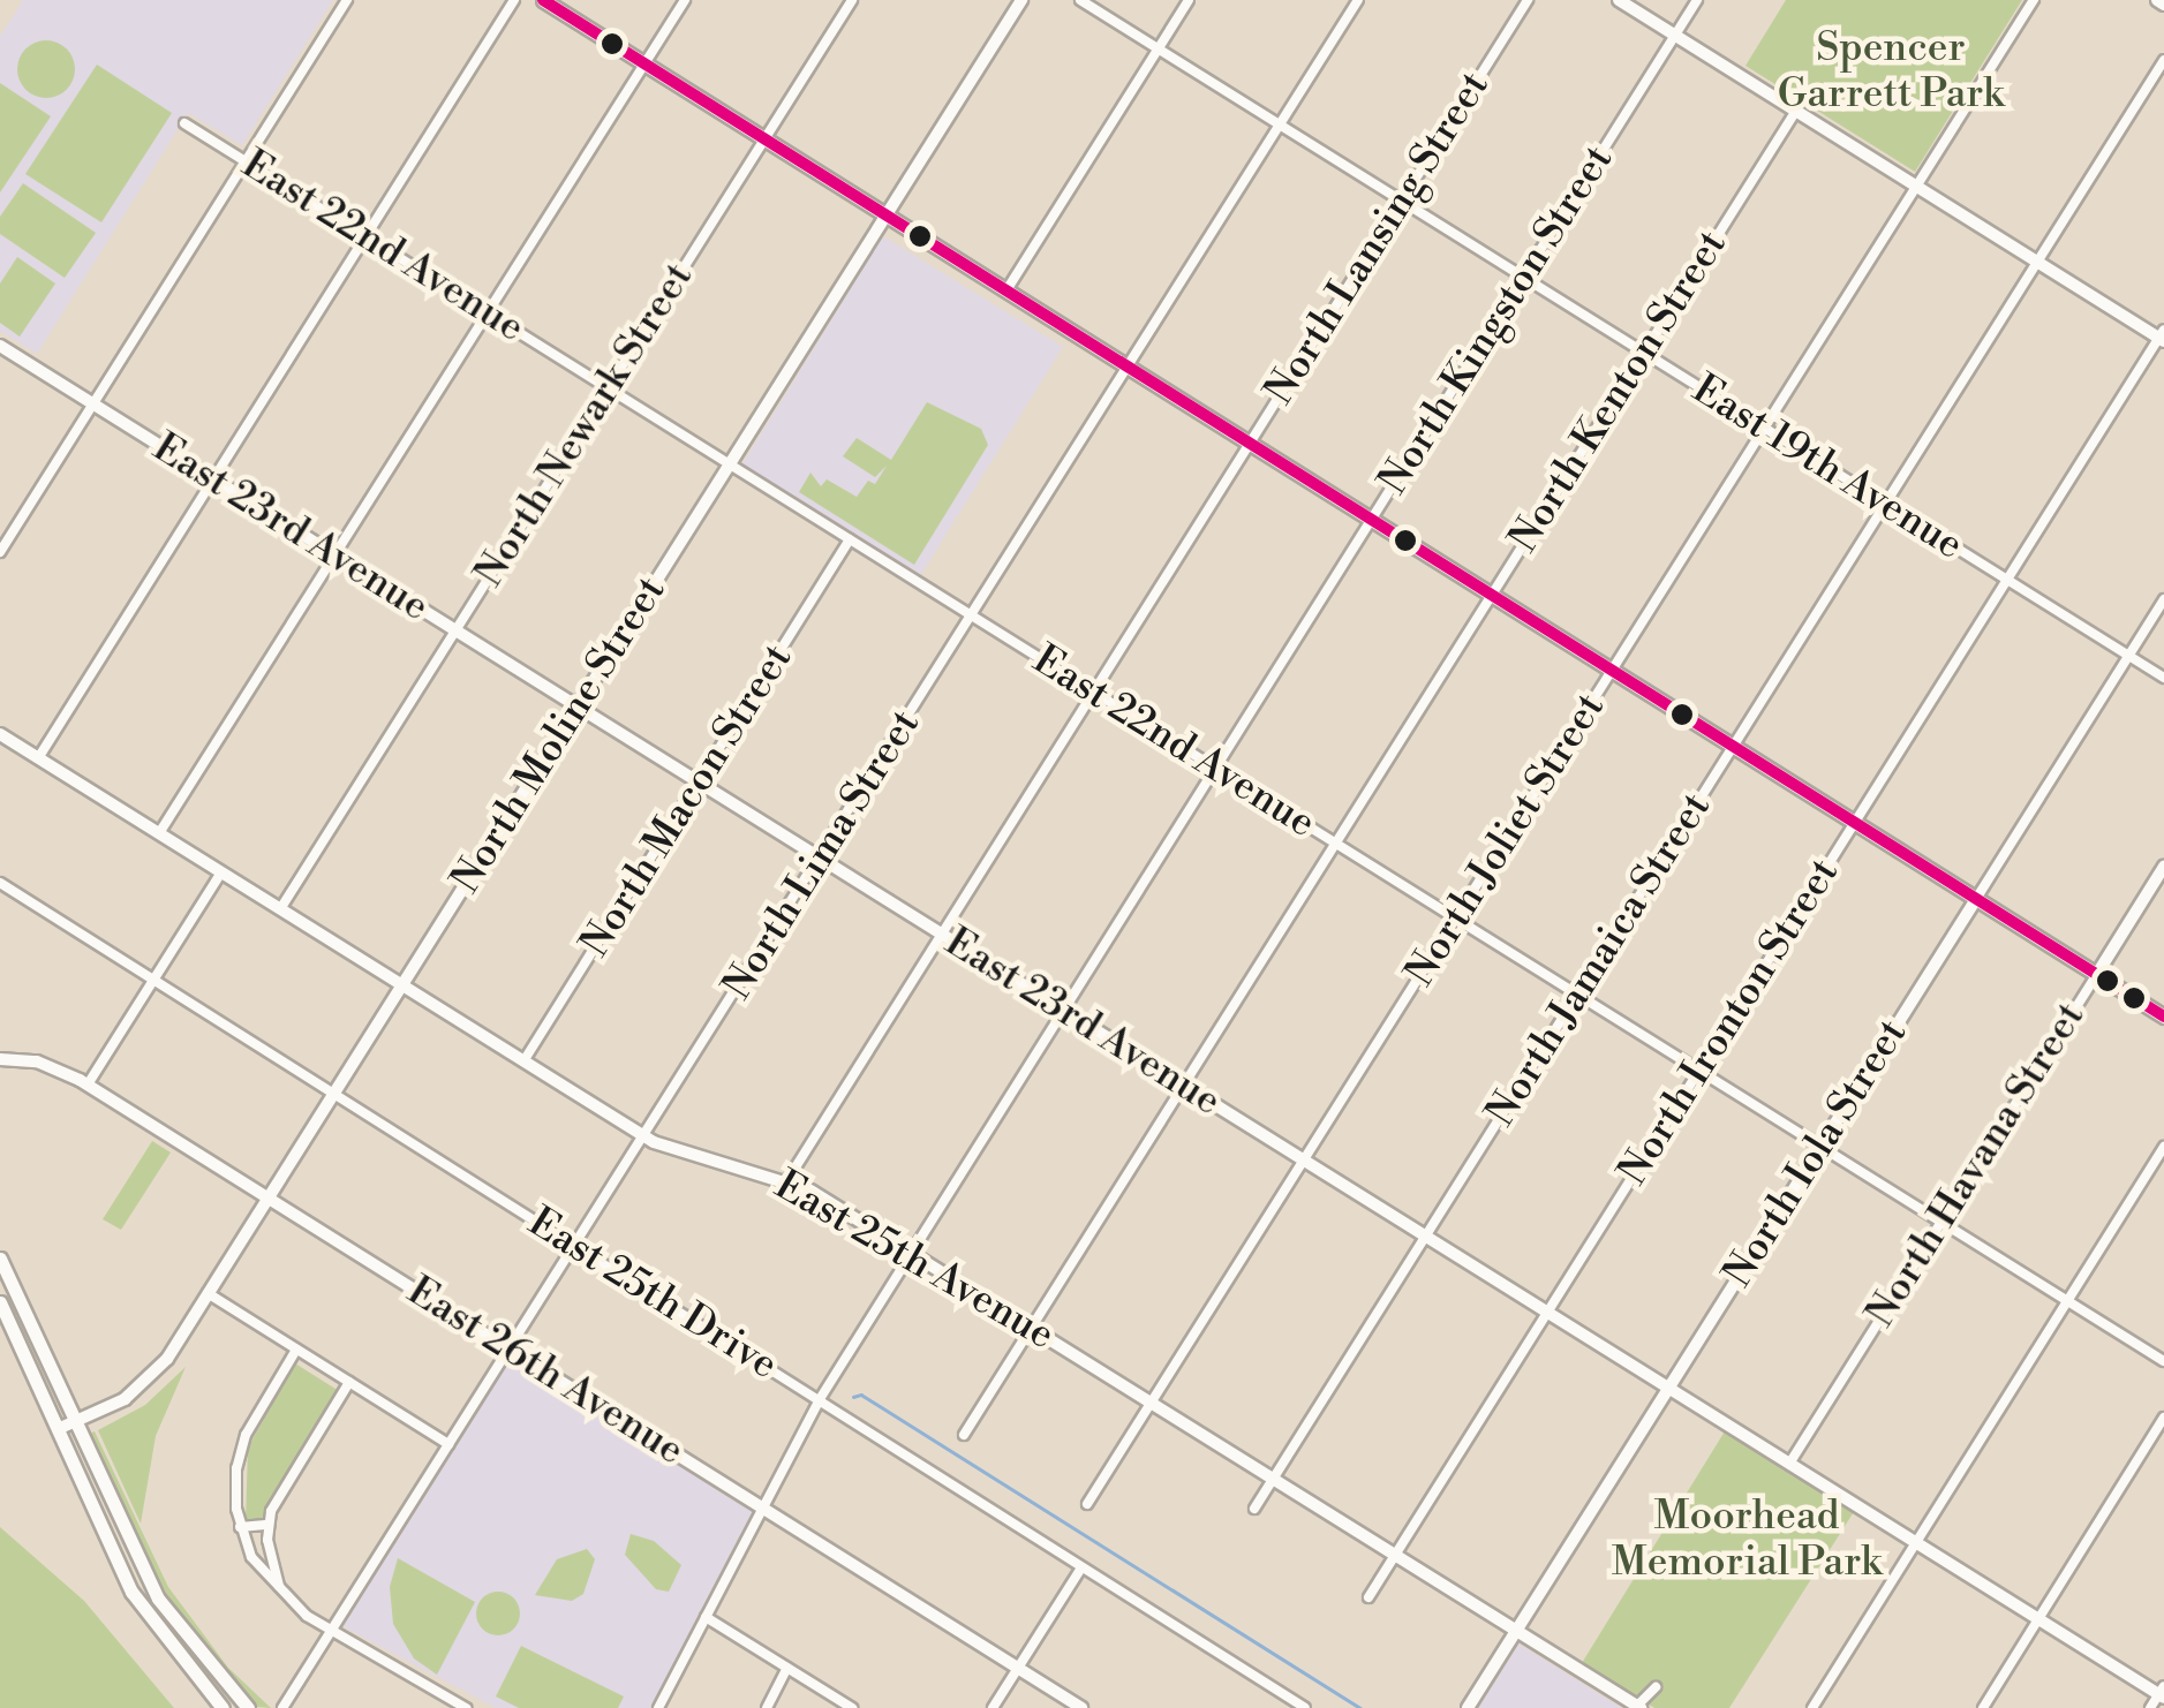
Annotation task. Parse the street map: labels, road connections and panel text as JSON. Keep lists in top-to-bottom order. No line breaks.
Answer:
{"streets":{"street":["North Lansing Street","East 22nd Avenue","North Kingston Street","North Kenton Street","North Newark Street","East 19th Avenue","East 23rd Avenue","North Moline Street","North Macon Street","North Joliet Street","North Lima Street","North Jamaica Street","North Ironton Street","North Iola Street","North Havana Street","East 25th Avenue","East 25th Drive","East 26th Avenue"]},"crossings":[["North Lansing Street","East 22nd Avenue"],["North Lansing Street","East 19th Avenue"],["North Lansing Street","East 23rd Avenue"],["North Lansing Street","East 25th Avenue"],["East 22nd Avenue","North Kingston Street"],["East 22nd Avenue","North Kenton Street"],["East 22nd Avenue","North Newark Street"],["East 22nd Avenue","North Moline Street"],["East 22nd Avenue","North Macon Street"],["East 22nd Avenue","North Joliet Street"],["East 22nd Avenue","North Lima Street"],["East 22nd Avenue","North Jamaica Street"],["East 22nd Avenue","North Ironton Street"],["East 22nd Avenue","North Iola Street"],["East 22nd Avenue","North Havana Street"],["North Kingston Street","East 19th Avenue"],["North Kingston Street","East 23rd Avenue"],["North Kingston Street","East 25th Avenue"],["North Kingston Street","East 25th Drive"],["North Kingston Street","East 26th Avenue"],["North Kenton Street","East 19th Avenue"],["North Kenton Street","East 23rd Avenue"],["North Kenton Street","East 25th Avenue"],["North Newark Street","East 23rd Avenue"],["North Newark Street","East 25th Avenue"],["East 19th Avenue","North Joliet Street"],["East 19th Avenue","North Lima Street"],["East 19th Avenue","North Jamaica Street"],["East 19th Avenue","North Ironton Street"],["East 19th Avenue","North Iola Street"],["East 23rd Avenue","North Moline Street"],["East 23rd Avenue","North Macon Street"],["East 23rd Avenue","North Joliet Street"],["East 23rd Avenue","North Lima Street"],["East 23rd Avenue","North Jamaica Street"],["East 23rd Avenue","North Ironton Street"],["East 23rd Avenue","North Iola Street"],["East 23rd Avenue","North Havana Street"],["North Moline Street","East 25th Avenue"],["North Moline Street","East 25th Drive"],["North Moline Street","East 26th Avenue"],["North Macon Street","East 25th Avenue"],["North Joliet Street","East 25th Avenue"],["North Lima Street","East 25th Avenue"],["North Lima Street","East 25th Drive"],["North Lima Street","East 26th Avenue"],["North Jamaica Street","East 25th Avenue"],["North Ironton Street","East 25th Avenue"],["North Iola Street","East 25th Avenue"]],"parks":["Spencer Garrett Park","Moorhead Memorial Park"]}
